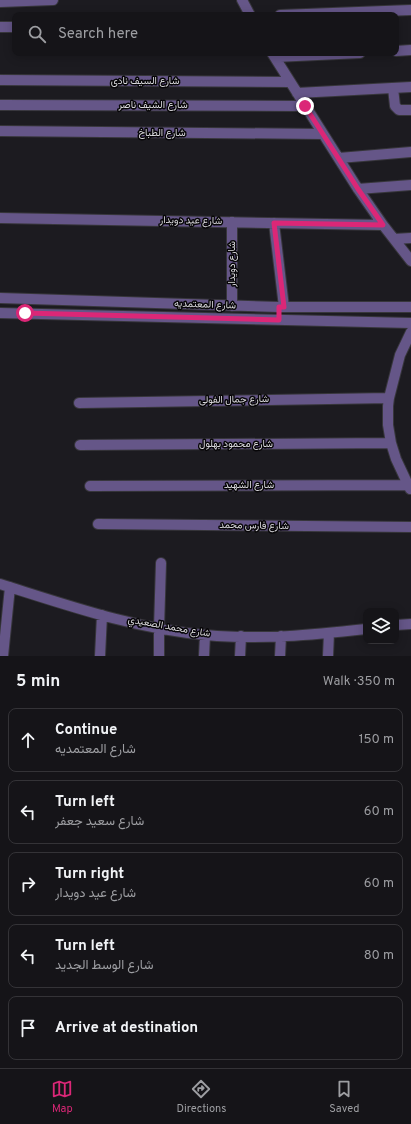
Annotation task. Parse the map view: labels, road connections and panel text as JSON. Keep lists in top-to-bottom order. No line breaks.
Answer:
{"streets":{"street":["شارع السيف نادى","شارع الشيف ناصر","شارع الطباخ","شارع عيد دويدار","شارع دويدار","شارع المعتمديه","شارع جمال الفولى","شارع محمود بهلول","شارع الشهيد","شارع فارس محمد","شارع محمد الصعيدي"]},"crossings":[["شارع عيد دويدار","شارع دويدار"],["شارع دويدار","شارع المعتمديه"]],"page":{"search":"Search here","heading":["5 min","Walk · 350 m"],"list":[["Continue","شارع المعتمديه","150 m"],["Turn left","شارع سعيد جعفر","60 m"],["Turn right","شارع عيد دويدار","60 m"],["Turn left","شارع الوسط الجديد","80 m"],"Arrive at destination"],"nav":["Map","Directions","Saved"]}}
